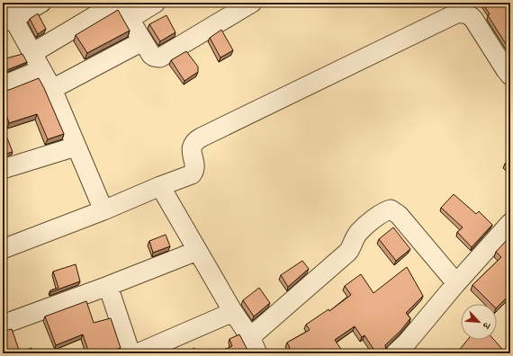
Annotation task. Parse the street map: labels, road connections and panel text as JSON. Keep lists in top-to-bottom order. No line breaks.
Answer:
{"north":"bottom right"}
